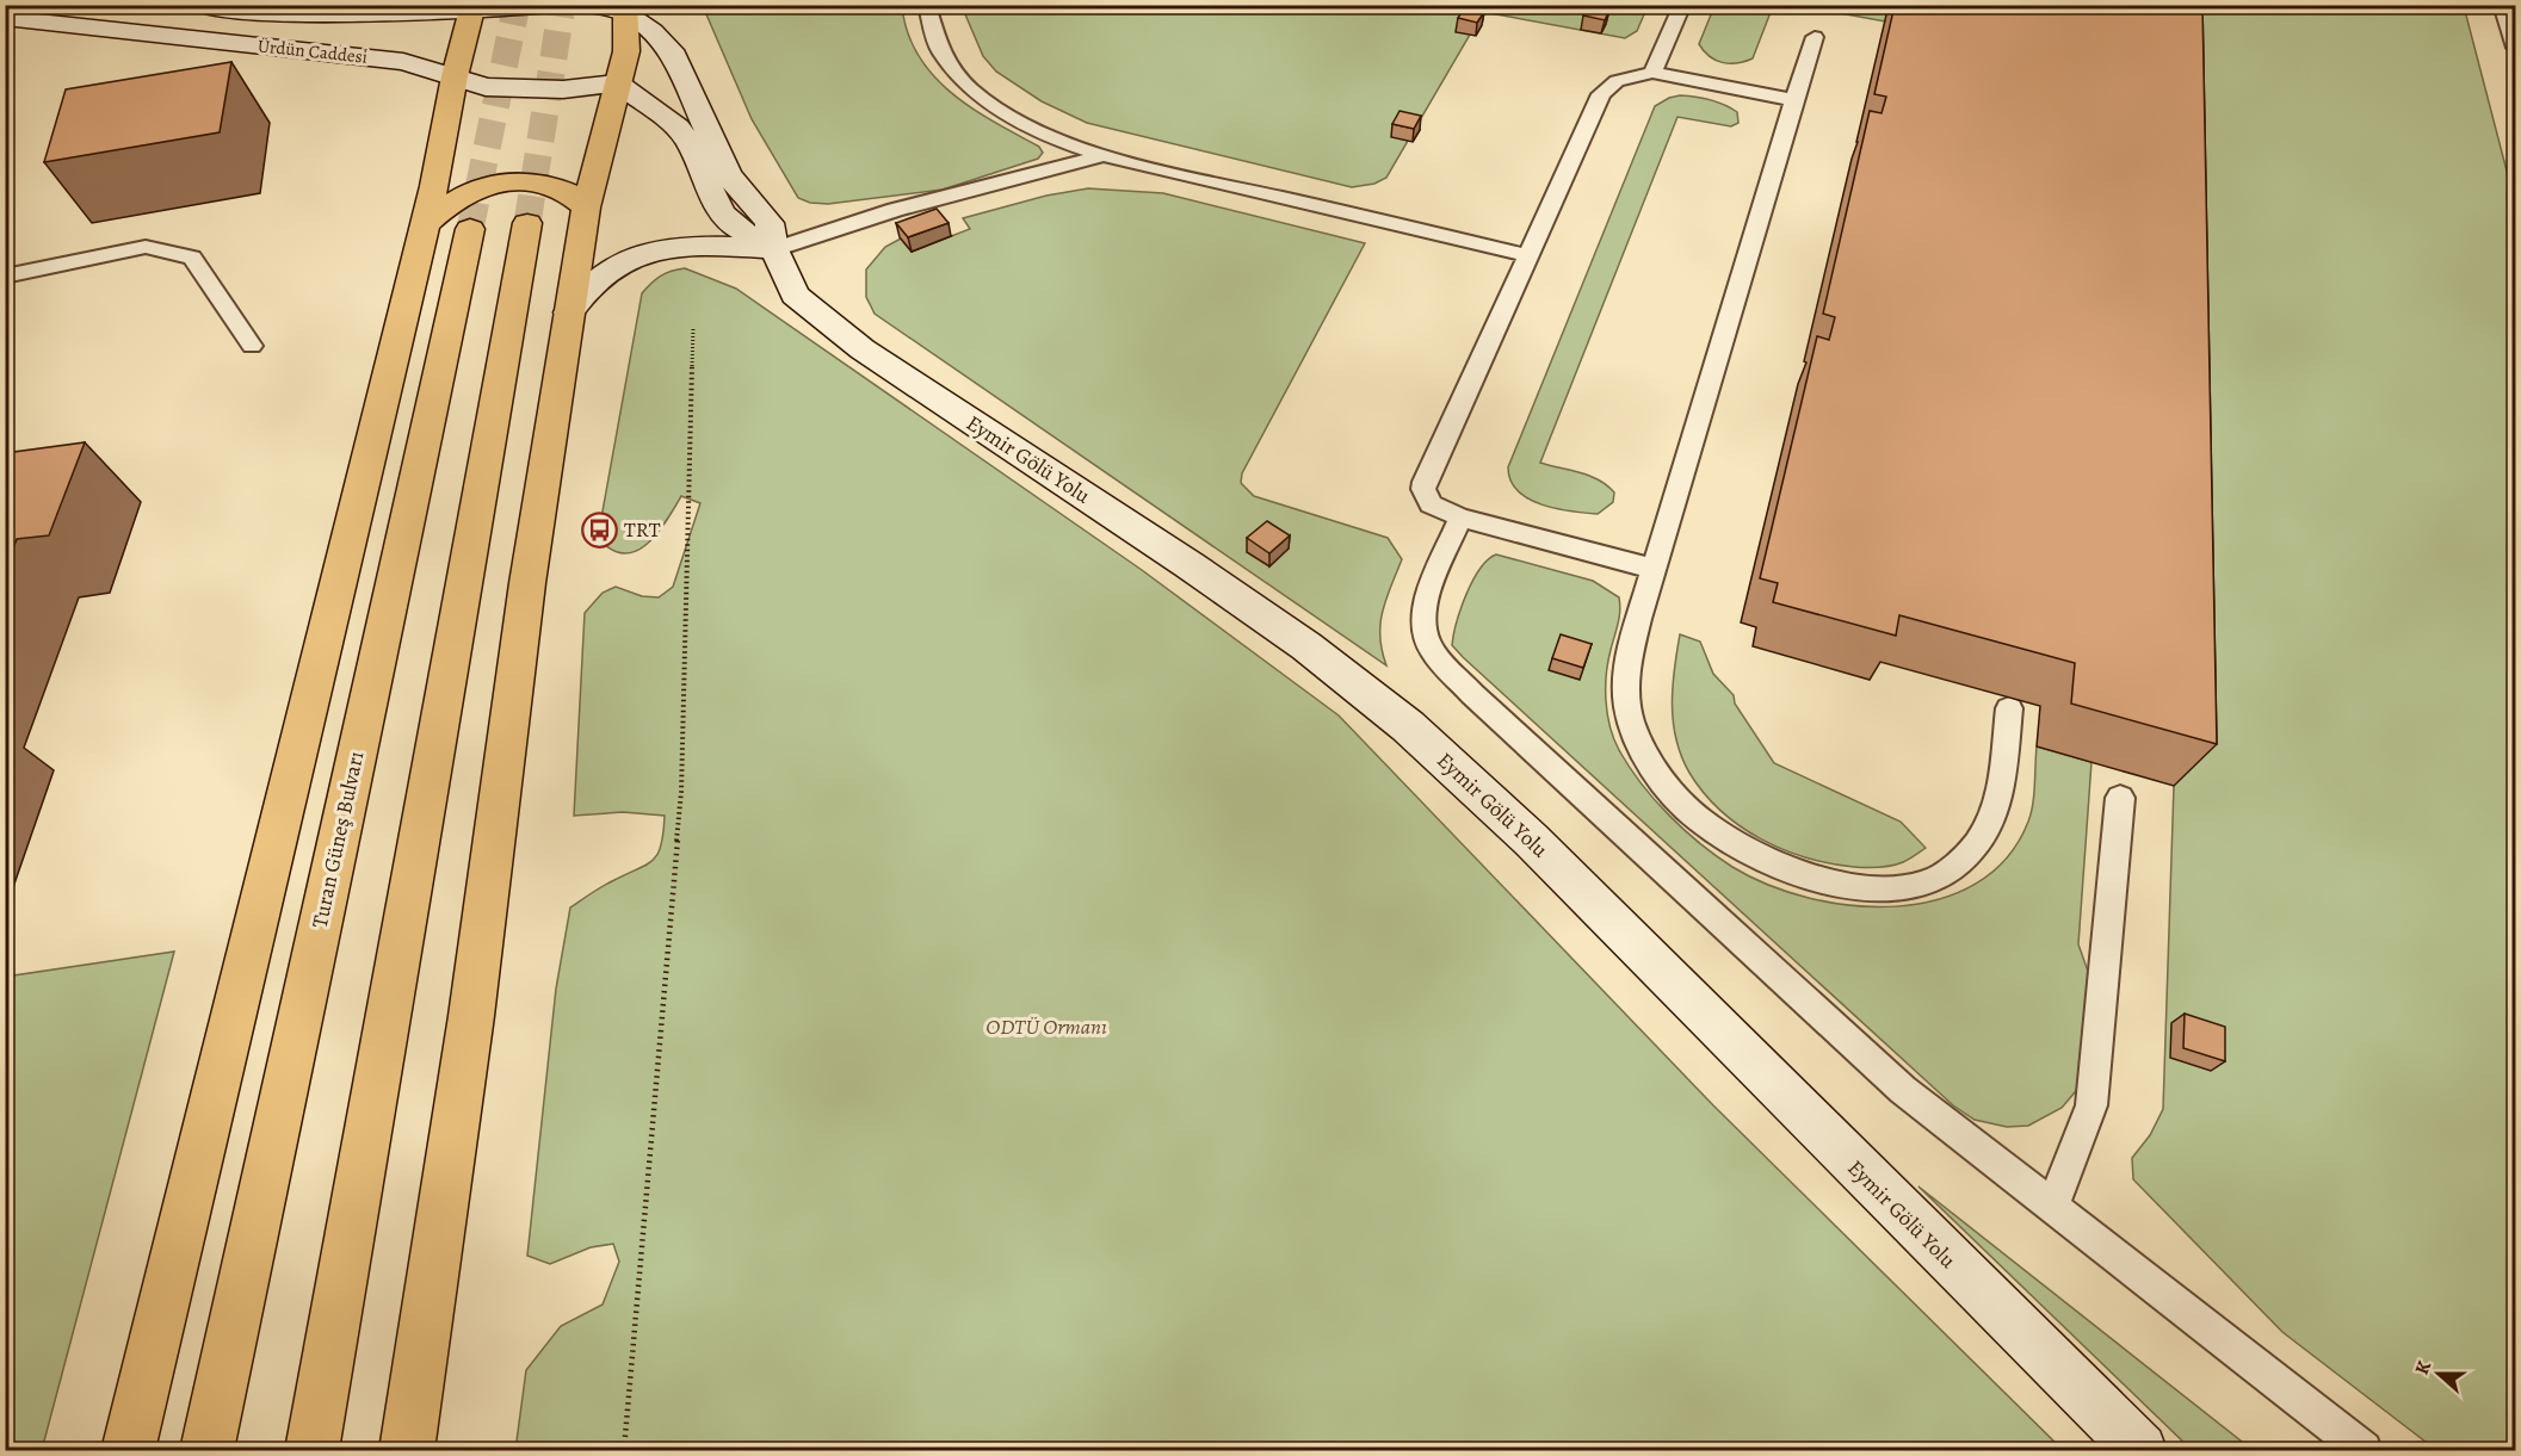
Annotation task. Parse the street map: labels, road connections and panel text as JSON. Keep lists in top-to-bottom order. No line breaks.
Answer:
{"streets":{"main road":["Turan Güneş Bulvarı"],"street":["Ürdün Caddesi","Eymir Gölü Yolu"]},"parks":["ODTÜ Ormanı"],"places":{"bus stop":["TRT"]},"north":"left"}
